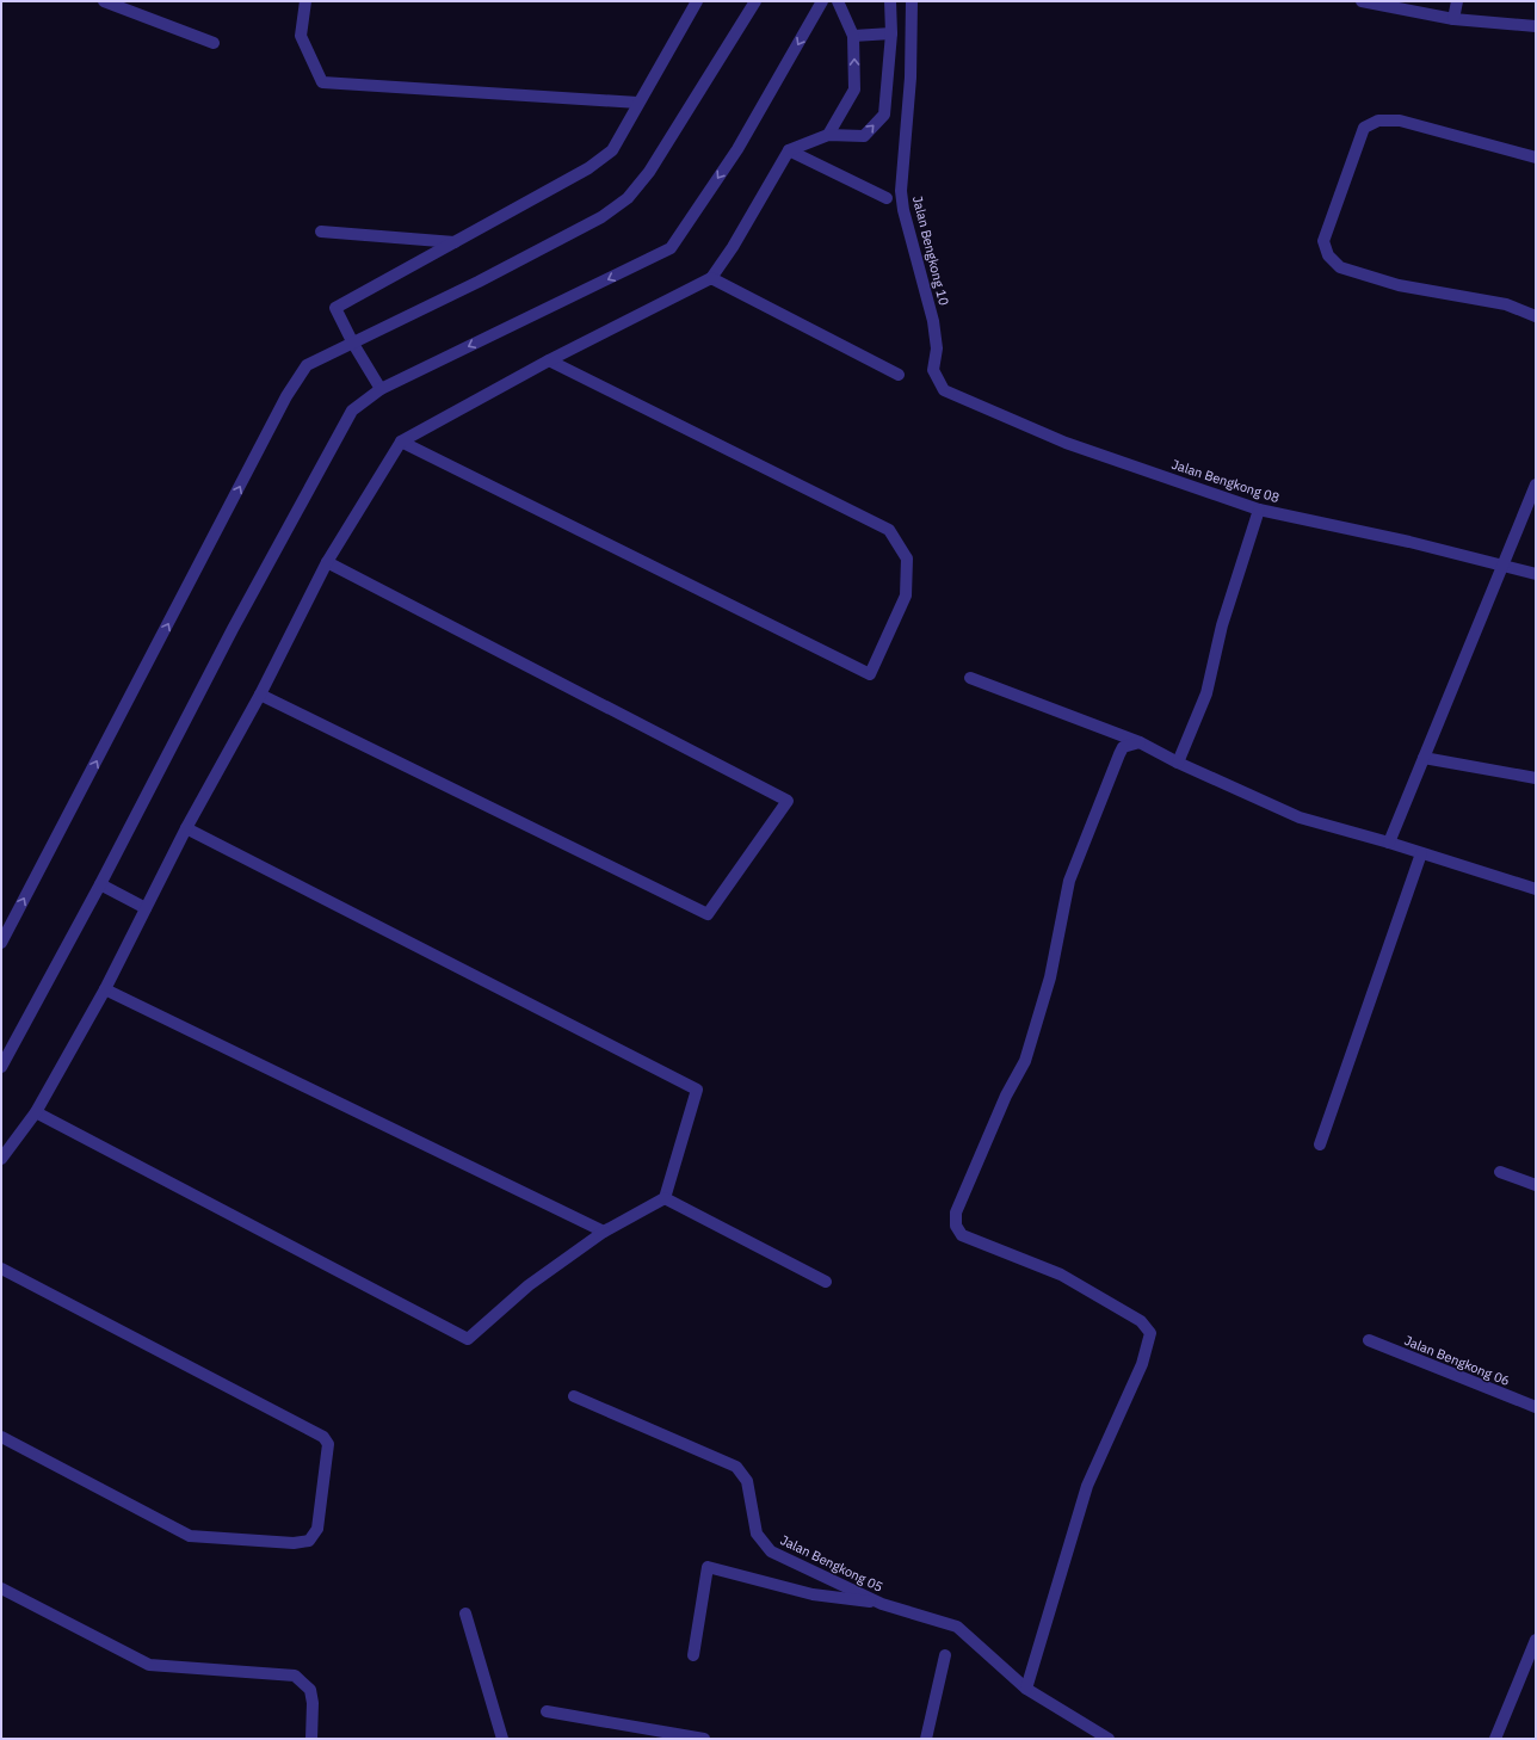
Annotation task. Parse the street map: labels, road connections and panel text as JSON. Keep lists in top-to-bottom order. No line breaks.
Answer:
{"streets":{"street":["Jalan Bengkong 10","Jalan Bengkong 08","Jalan Bengkong 06","Jalan Bengkong 05"]},"crossings":[["Jalan Bengkong 10","Jalan Bengkong 08"]]}
